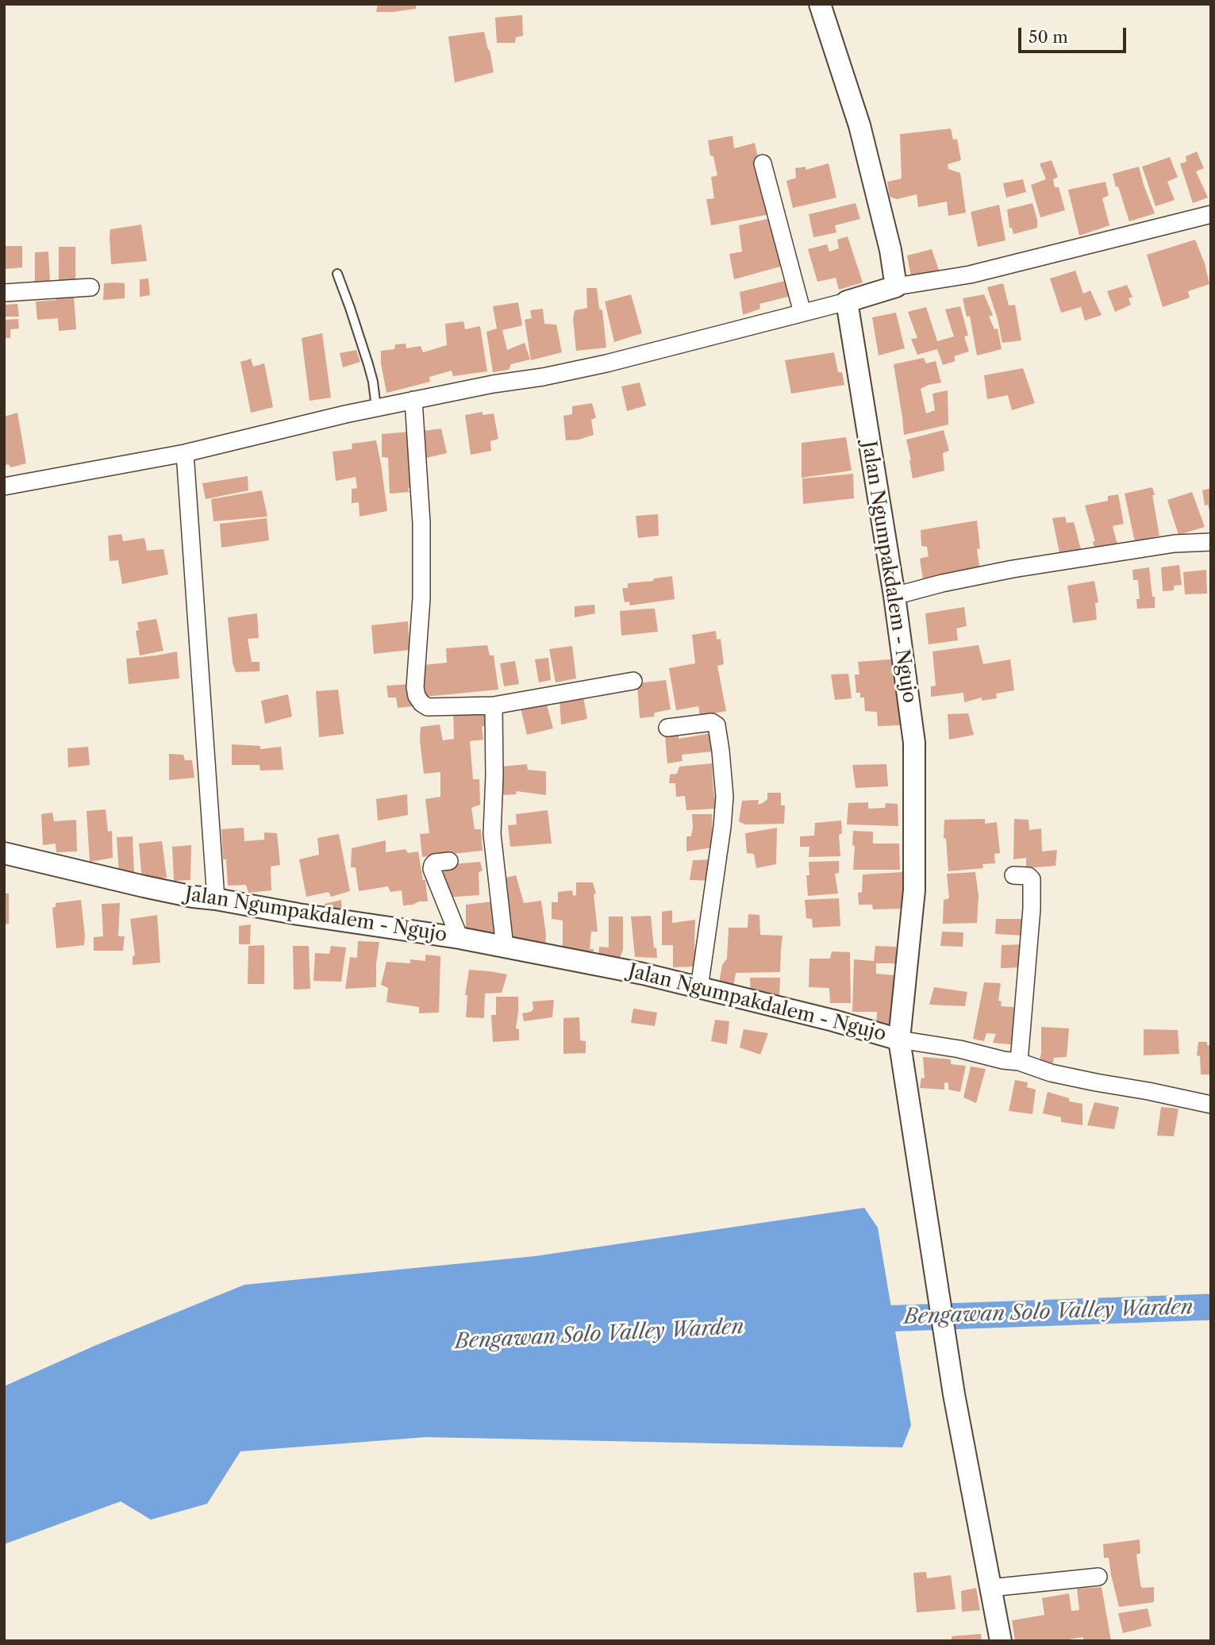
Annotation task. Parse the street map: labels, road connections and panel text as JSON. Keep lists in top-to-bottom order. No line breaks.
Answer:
{"streets":{"street":["Jalan Ngumpakdalem - Ngujo"]},"water":["Bengawan Solo Valley Warden"],"scale_bar":"50 m"}
